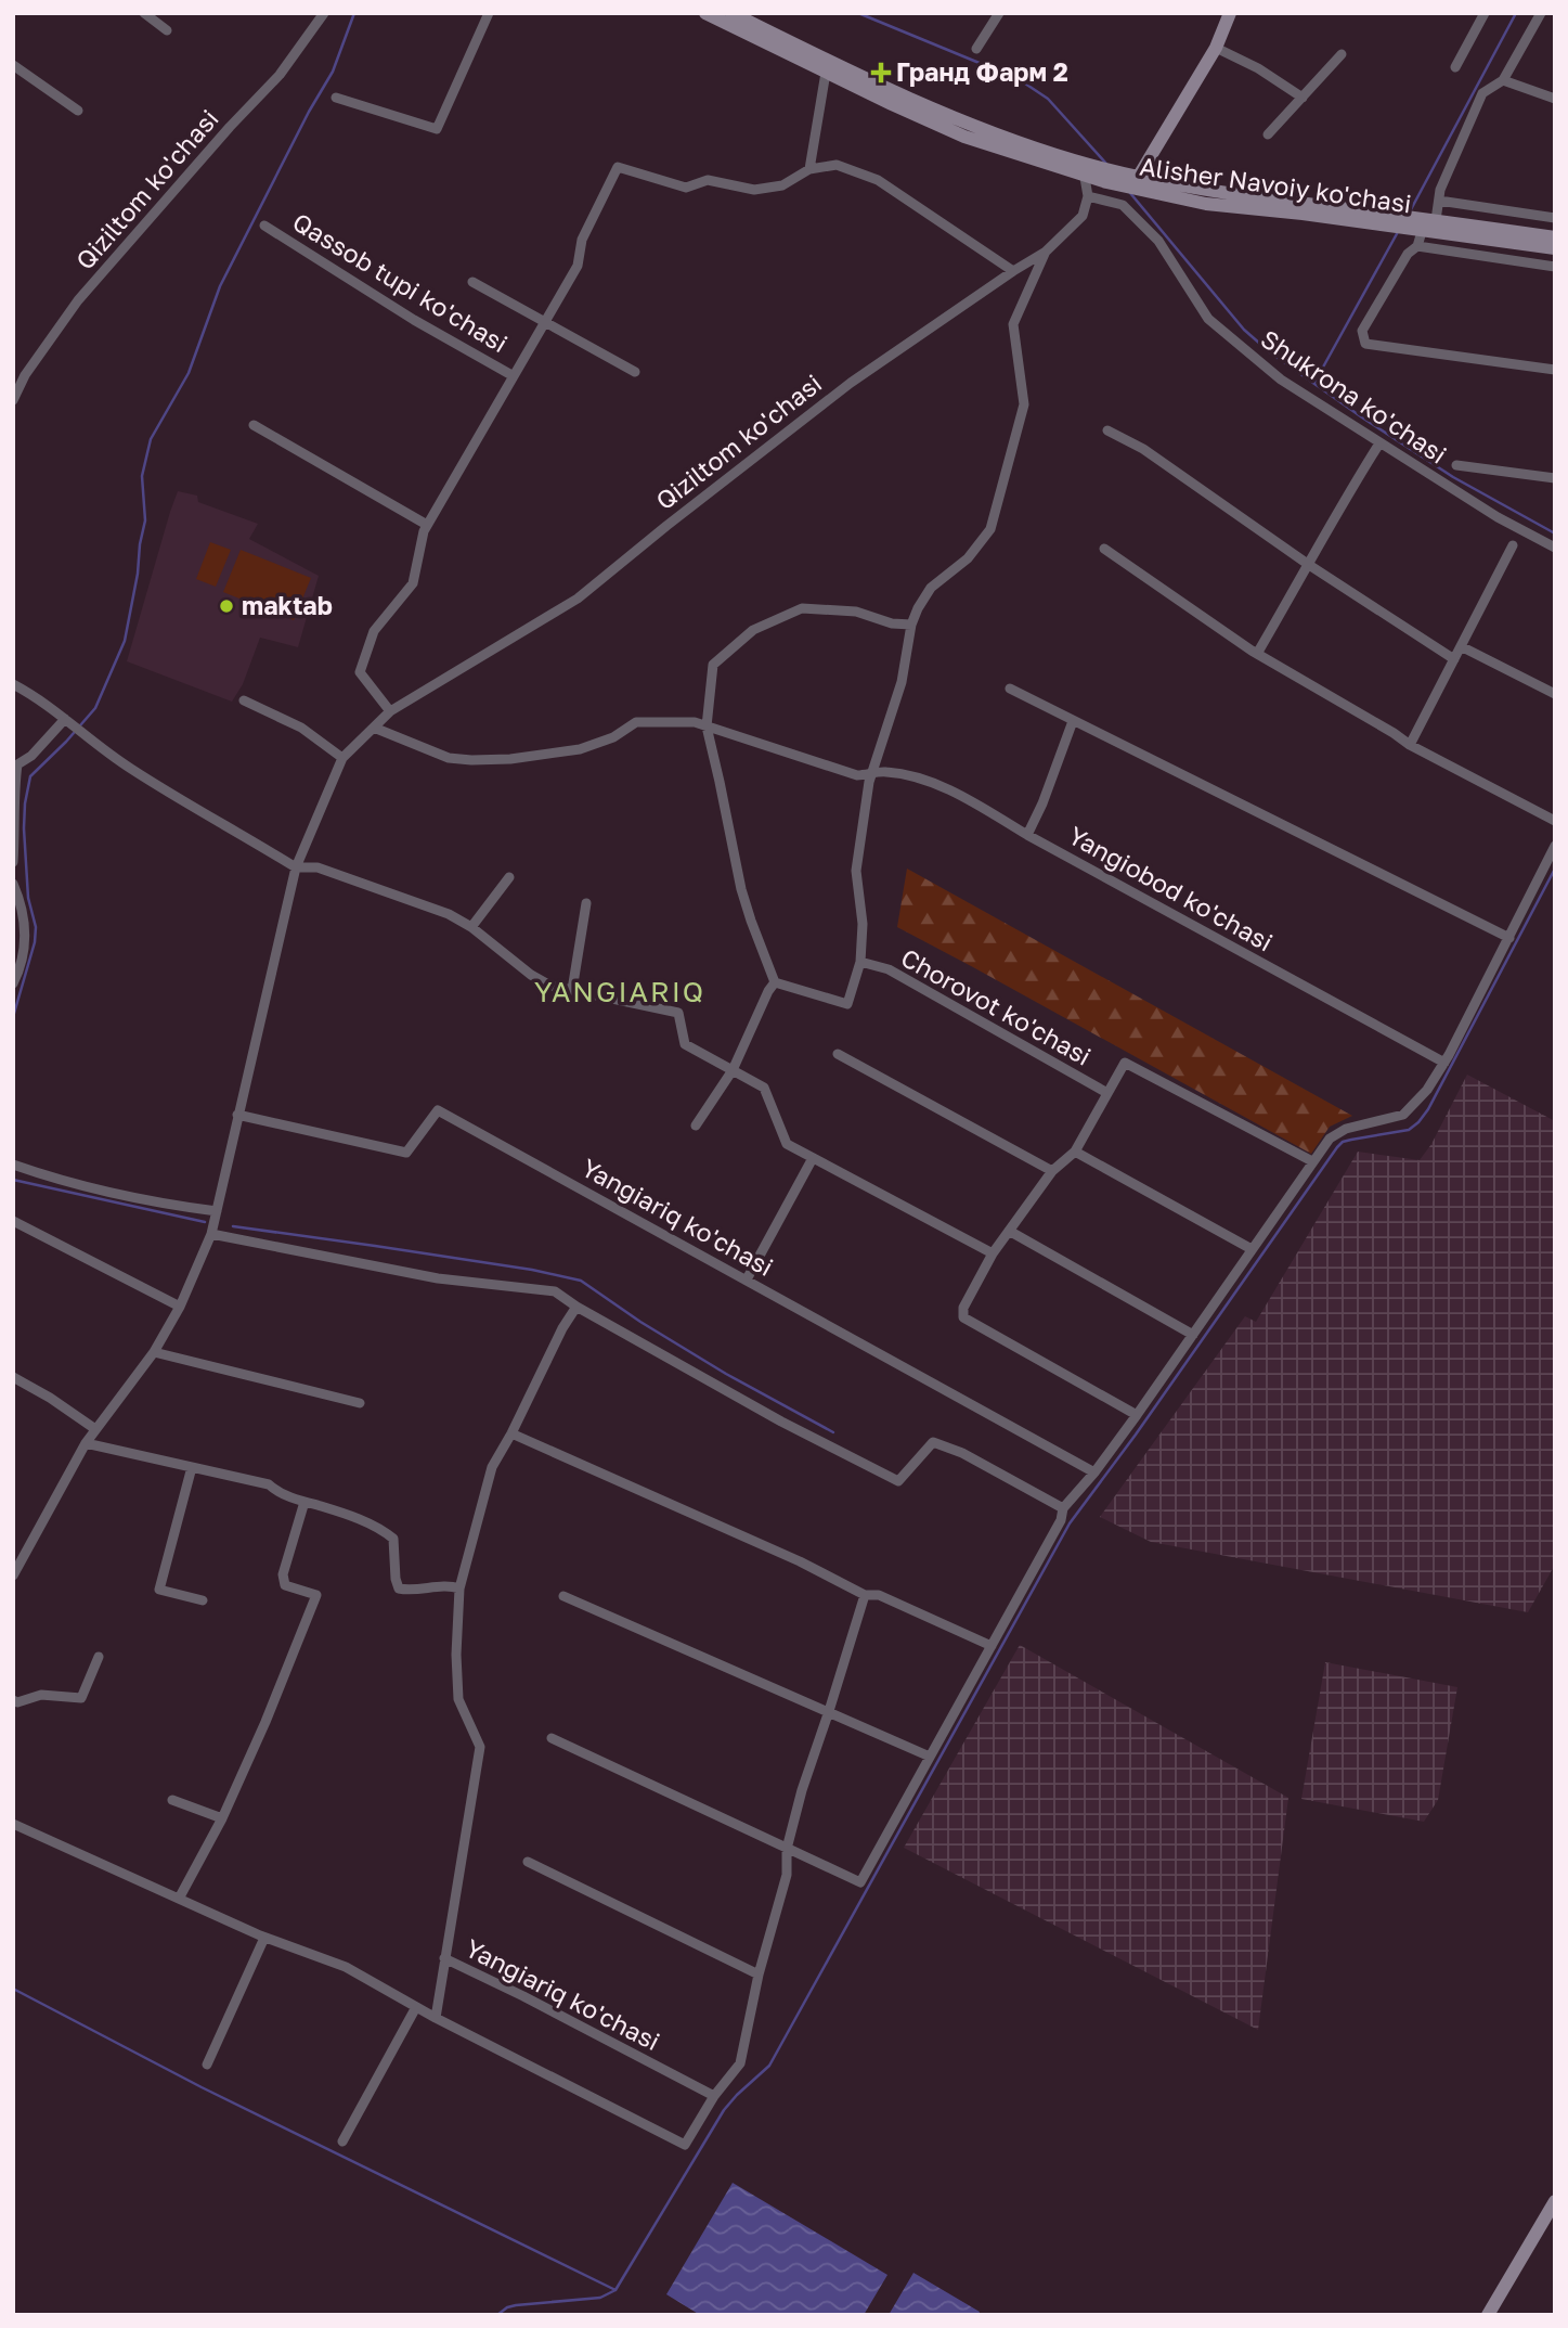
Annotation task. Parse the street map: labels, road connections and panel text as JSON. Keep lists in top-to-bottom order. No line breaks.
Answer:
{"streets":{"main road":["Alisher Navoiy ko'chasi"],"street":["Qiziltom ko'chasi","Qassob tupi ko'chasi","Shukrona ko'chasi","Yangiobod ko'chasi","Chorovot ko'chasi","Yangiariq ko'chasi"]},"crossings":[["Qiziltom ko'chasi","Qassob tupi ko'chasi"],["Qiziltom ko'chasi","Shukrona ko'chasi"]],"districts":["YANGIARIQ"],"places":{"health":["Гранд Фарм 2"],"other":["maktab"]}}
